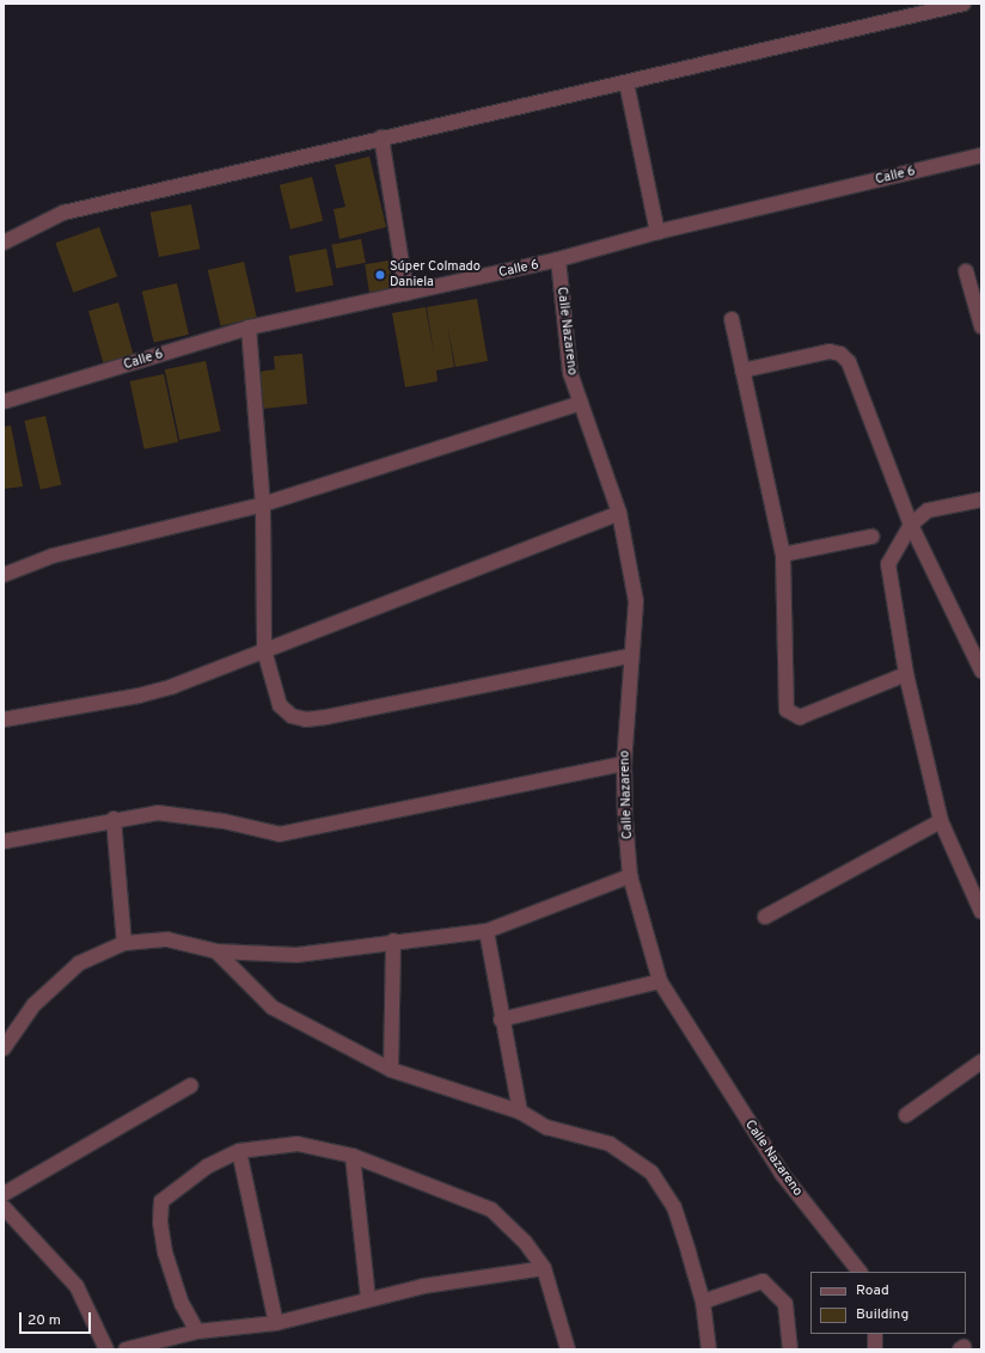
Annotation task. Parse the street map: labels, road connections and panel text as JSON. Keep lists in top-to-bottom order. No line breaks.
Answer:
{"streets":{"street":["Calle 6","Calle Nazareno"]},"crossings":[["Calle 6","Calle Nazareno"]],"places":["Súper Colmado Daniela"],"legend":["Road","Building"],"scale_bar":"20 m"}
